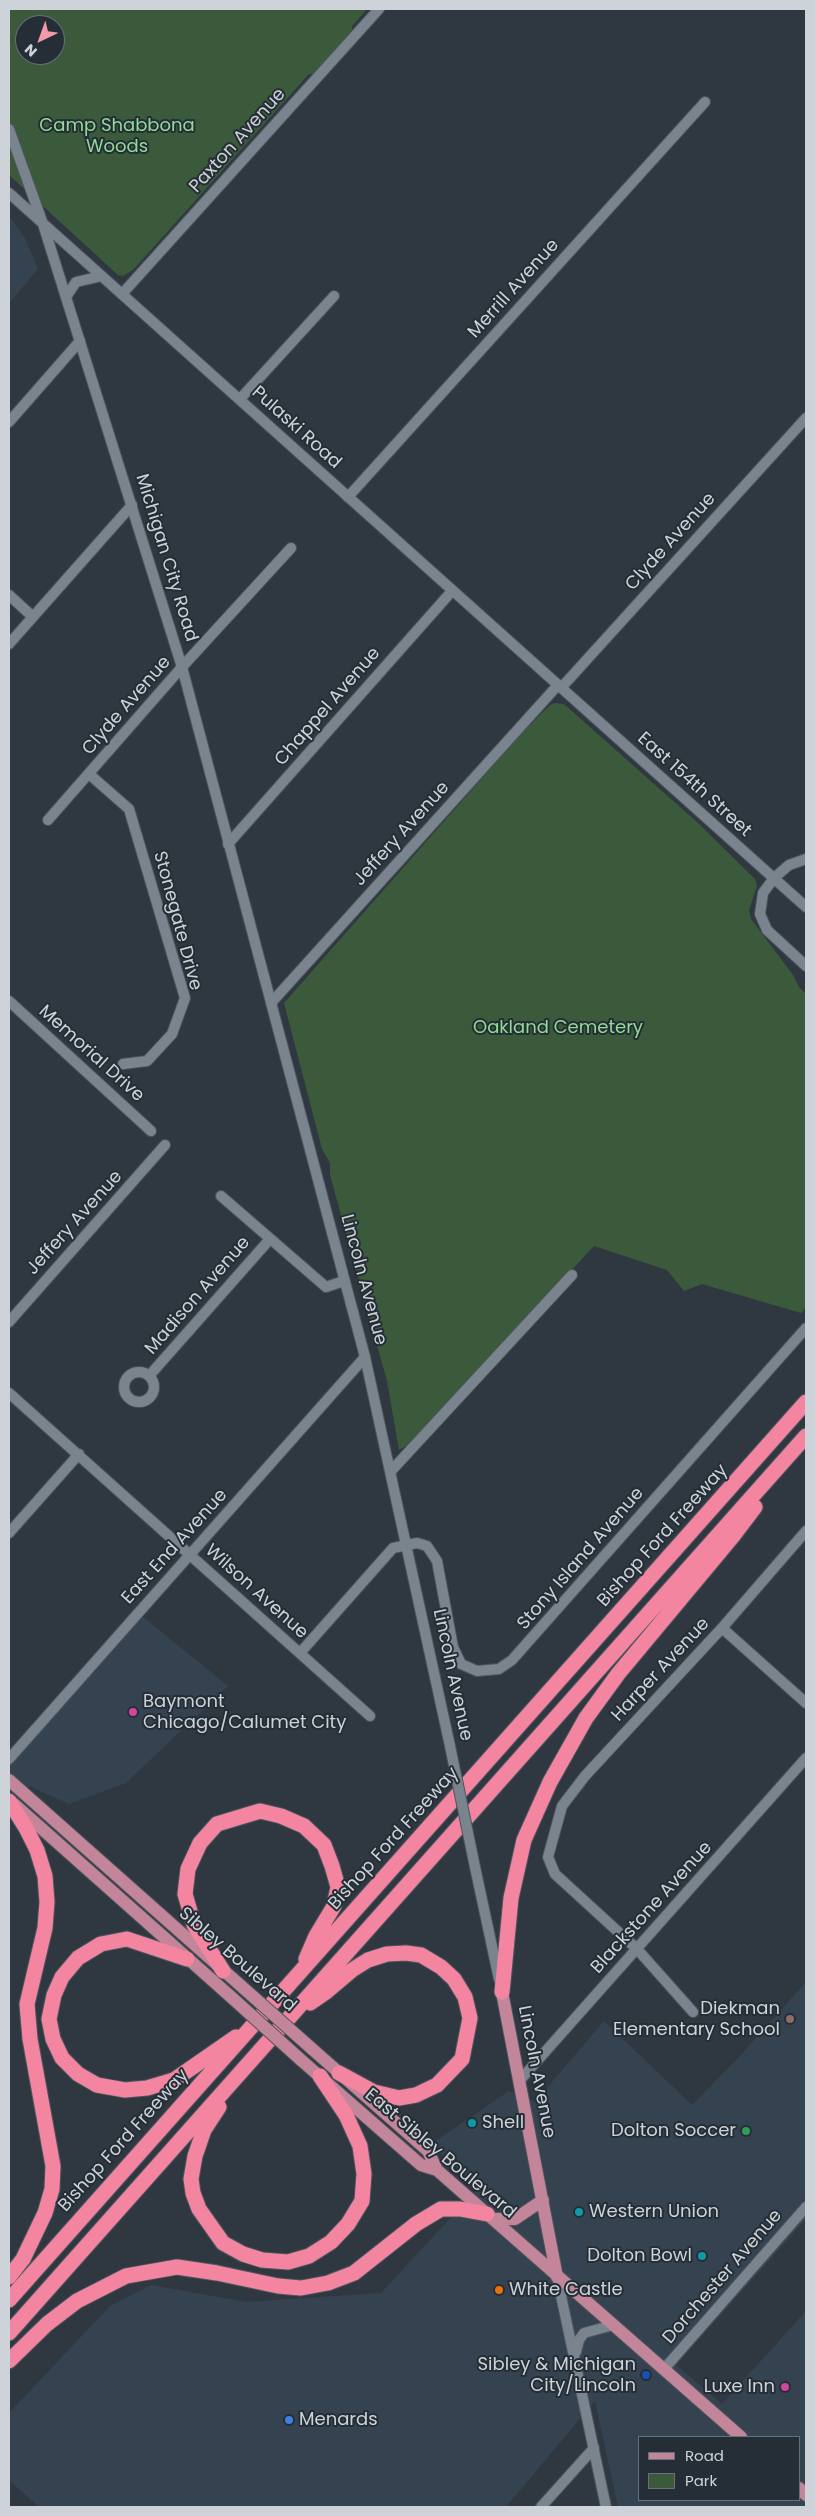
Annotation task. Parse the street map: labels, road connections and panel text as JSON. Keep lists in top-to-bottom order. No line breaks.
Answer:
{"streets":{"highway":["Bishop Ford Freeway"],"main road":["Lincoln Avenue","Sibley Boulevard","East Sibley Boulevard"],"street":["Paxton Avenue","Merrill Avenue","Pulaski Road","Clyde Avenue","Michigan City Road","Chappel Avenue","East 154th Street","Jeffery Avenue","Stonegate Drive","Memorial Drive","Madison Avenue","East End Avenue","Stony Island Avenue","Wilson Avenue","Harper Avenue","Blackstone Avenue","Dorchester Avenue"]},"crossings":[["Paxton Avenue","Pulaski Road"],["Merrill Avenue","Pulaski Road"],["Pulaski Road","Clyde Avenue"],["Pulaski Road","Michigan City Road"],["Pulaski Road","Chappel Avenue"],["Pulaski Road","East 154th Street"],["Pulaski Road","Jeffery Avenue"],["Clyde Avenue","Michigan City Road"],["Clyde Avenue","East 154th Street"],["Clyde Avenue","Jeffery Avenue"],["Clyde Avenue","Stonegate Drive"],["Michigan City Road","Chappel Avenue"],["Michigan City Road","Jeffery Avenue"],["Michigan City Road","Lincoln Avenue"],["East 154th Street","Jeffery Avenue"],["Jeffery Avenue","Lincoln Avenue"],["Lincoln Avenue","East End Avenue"],["Lincoln Avenue","Stony Island Avenue"],["Lincoln Avenue","Blackstone Avenue"],["Lincoln Avenue","East Sibley Boulevard"],["East End Avenue","Wilson Avenue"],["Harper Avenue","Blackstone Avenue"],["Sibley Boulevard","East Sibley Boulevard"],["East Sibley Boulevard","Dorchester Avenue"]],"parks":["Camp Shabbona Woods","Oakland Cemetery"],"places":["Baymont Chicago/Calumet City","Diekman Elementary School","Shell","Dolton Soccer","Western Union","Dolton Bowl","White Castle","Sibley & Michigan City/Lincoln","Luxe Inn","Menards"],"legend":["Road","Park"],"north":"bottom left"}
